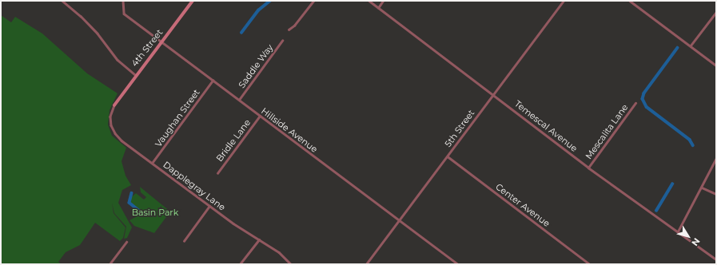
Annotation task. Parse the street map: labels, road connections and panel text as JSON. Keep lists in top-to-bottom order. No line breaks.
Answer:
{"streets":{"street":["4th Street","Saddle Way","Vaughan Street","Temescal Avenue","5th Street","Hillside Avenue","Mescalita Lane","Bridle Lane","Dapplegray Lane","Center Avenue"]},"crossings":[["4th Street","Hillside Avenue"],["4th Street","Dapplegray Lane"],["Saddle Way","Hillside Avenue"],["Vaughan Street","Hillside Avenue"],["Vaughan Street","Dapplegray Lane"],["Temescal Avenue","5th Street"],["Temescal Avenue","Mescalita Lane"],["5th Street","Hillside Avenue"],["5th Street","Center Avenue"],["Hillside Avenue","Bridle Lane"]],"parks":["Basin Park"],"north":"bottom right"}
